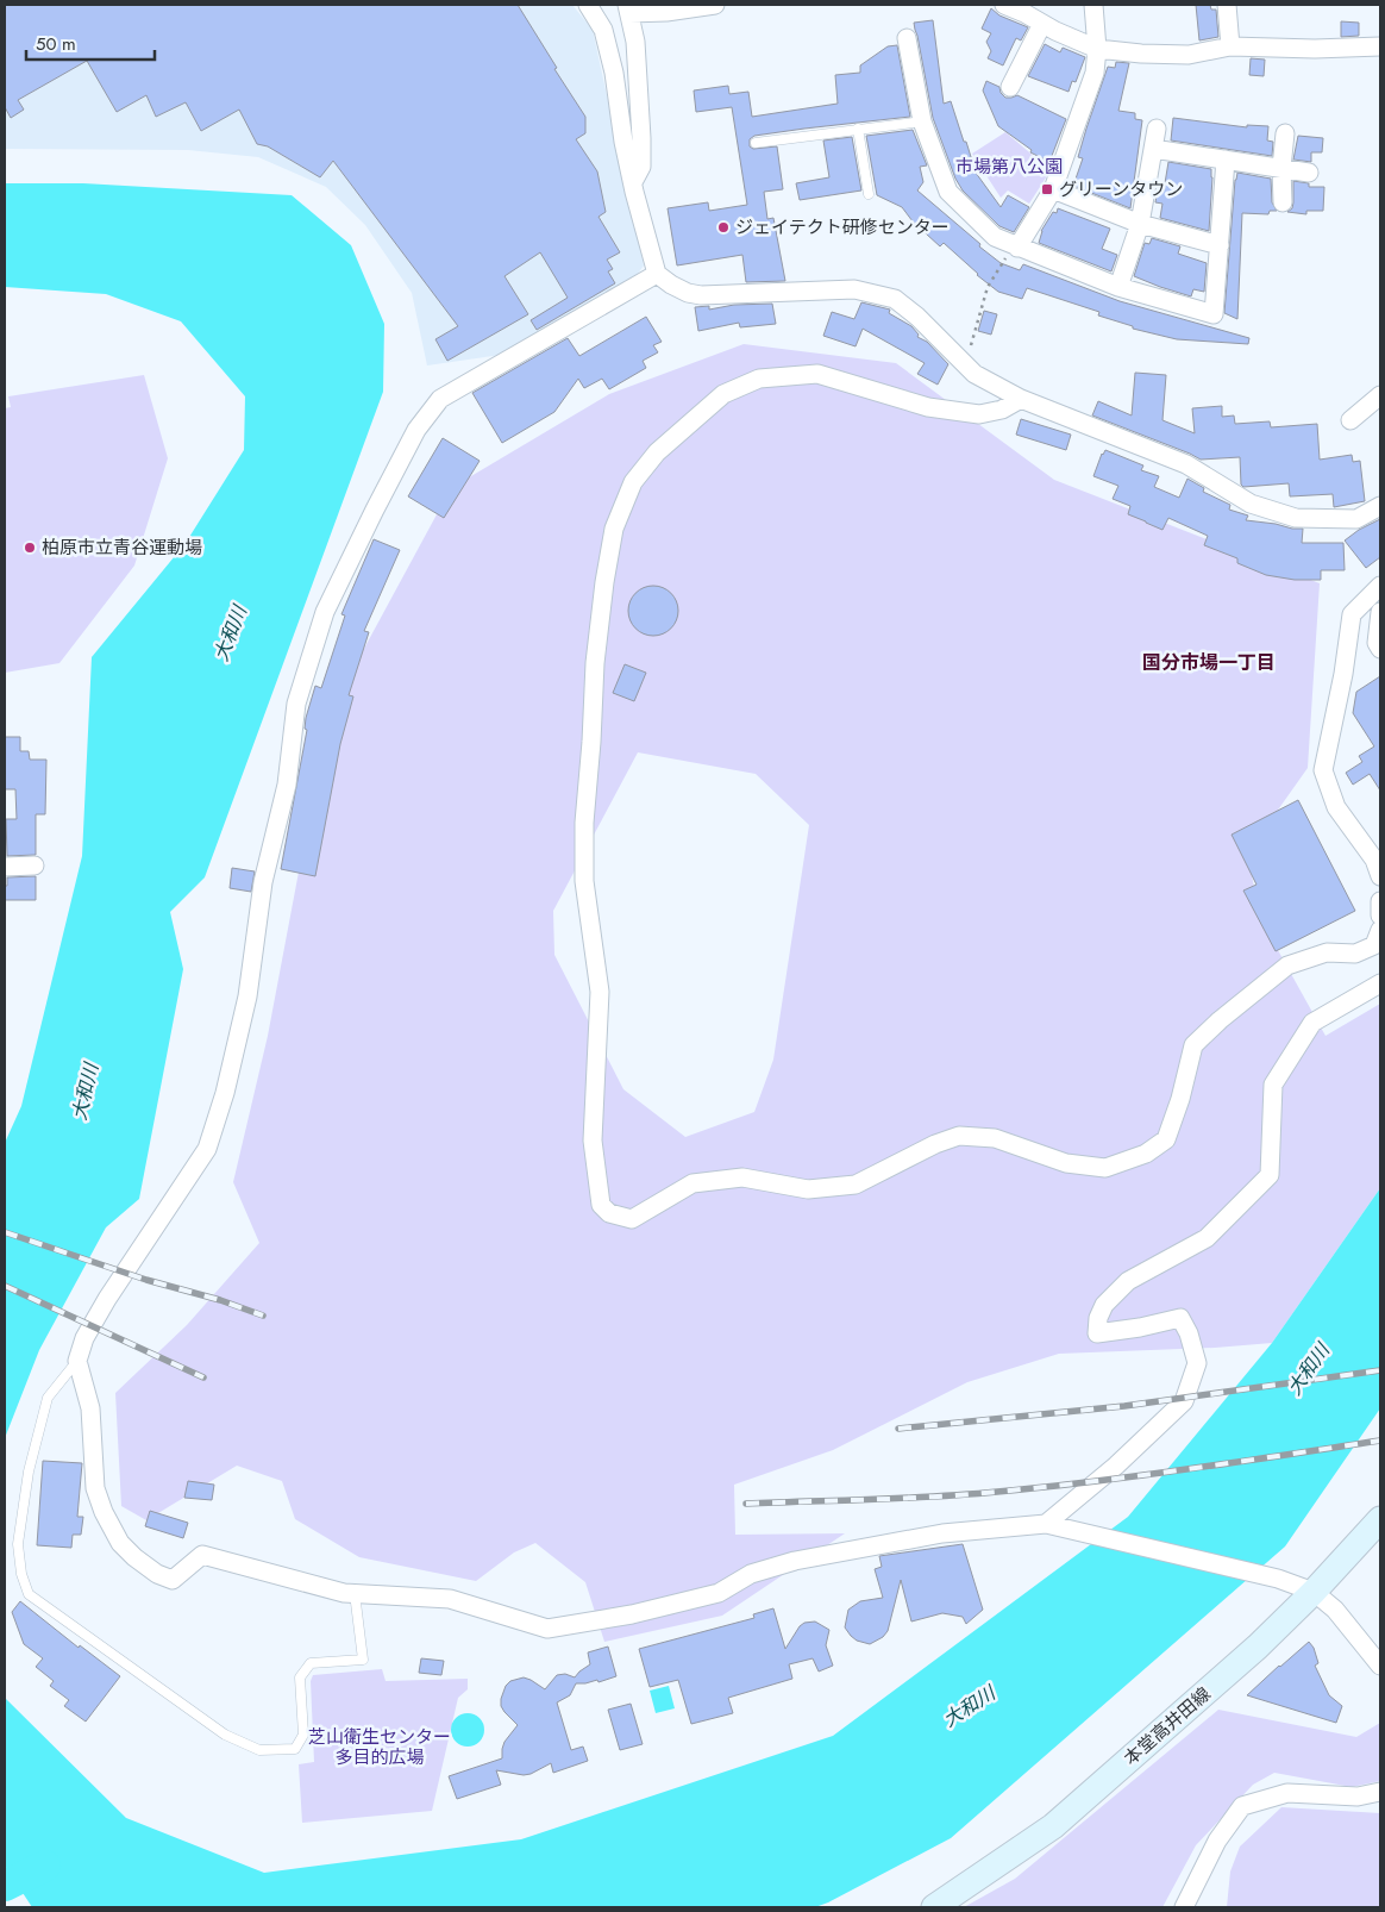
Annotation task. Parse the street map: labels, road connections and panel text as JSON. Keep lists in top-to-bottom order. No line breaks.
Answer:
{"streets":{"main road":["本堂高井田線"]},"districts":["国分市場一丁目"],"water":["大和川"],"parks":["市場第八公園","芝山衛生センター 多目的広場"],"places":{"transit":["グリーンタウン"],"other":["ジェイテクト研修センター","柏原市立青谷運動場"]},"scale_bar":"50 m"}
